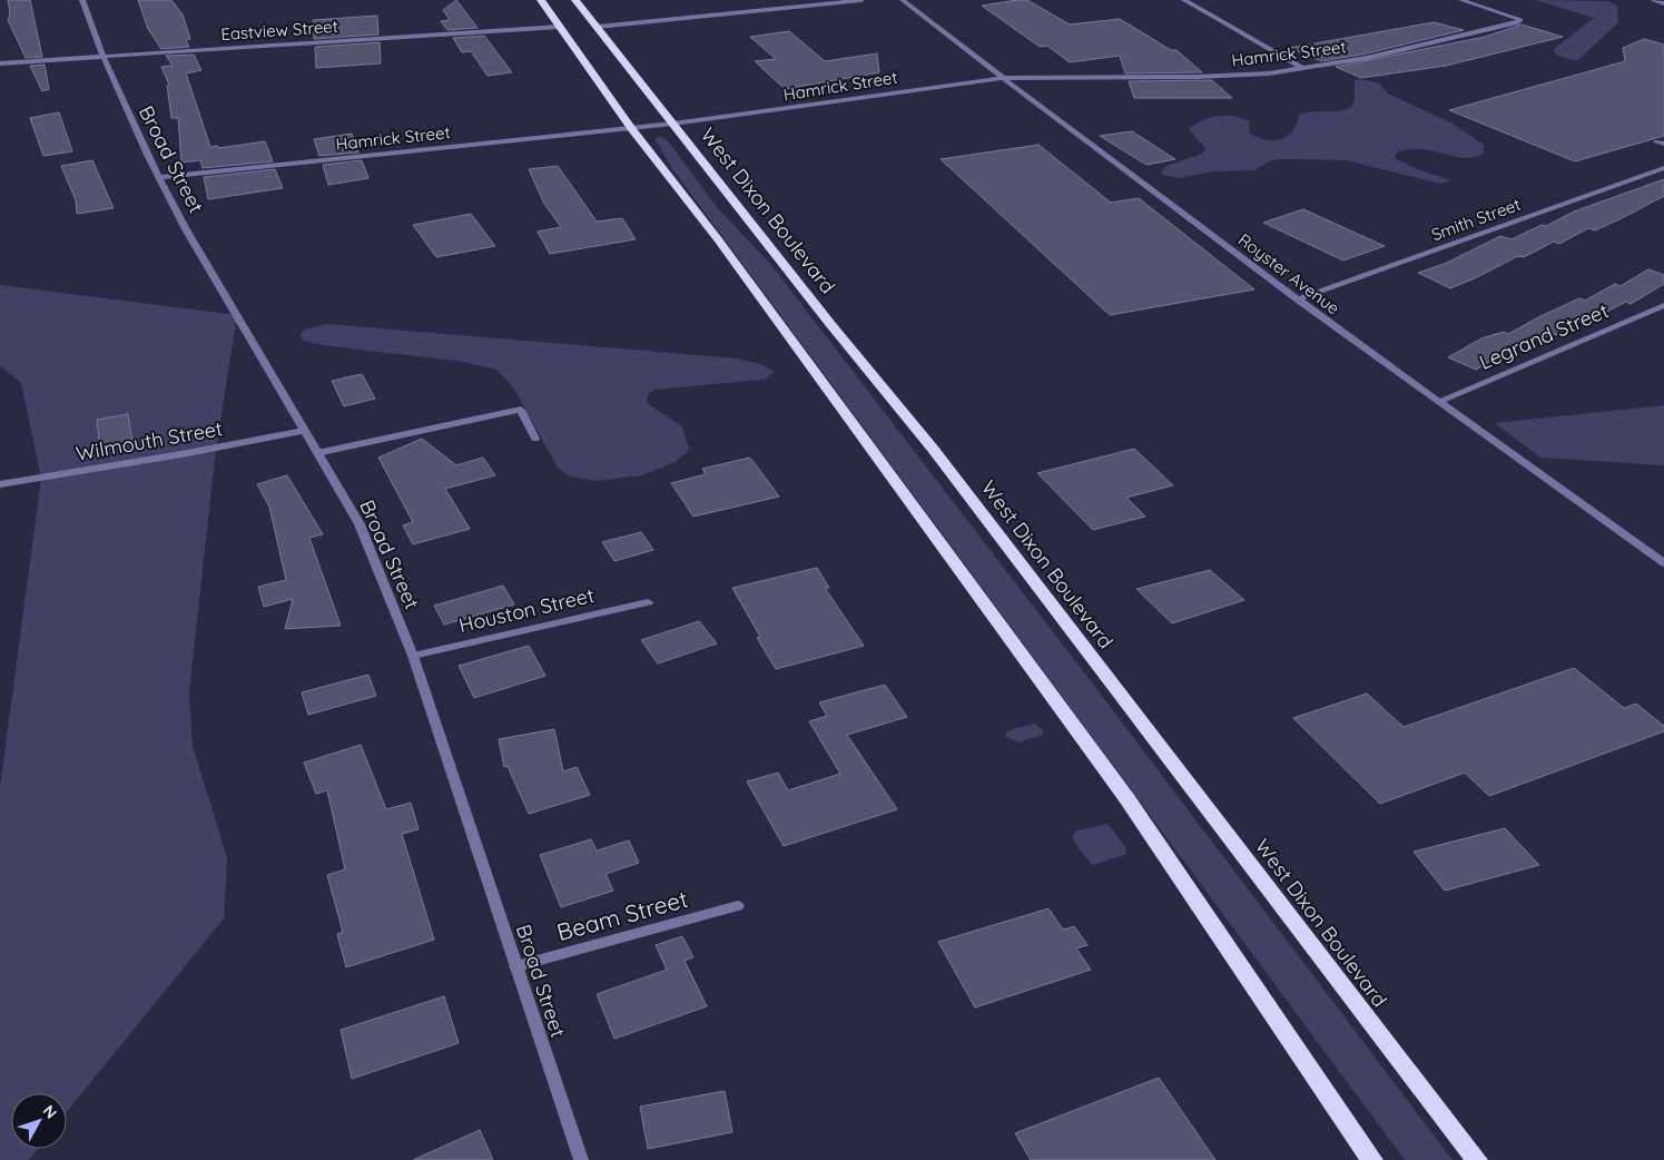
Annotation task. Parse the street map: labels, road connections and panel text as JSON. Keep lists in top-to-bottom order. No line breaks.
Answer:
{"streets":{"highway":["West Dixon Boulevard"],"street":["Eastview Street","Hamrick Street","Broad Street","Smith Street","Royster Avenue","Legrand Street","Wilmouth Street","Houston Street","Beam Street"]},"crossings":[["Eastview Street","Broad Street"],["Hamrick Street","Broad Street"],["Hamrick Street","West Dixon Boulevard"],["Hamrick Street","Royster Avenue"],["Broad Street","Wilmouth Street"],["Broad Street","Houston Street"],["Broad Street","Beam Street"],["Smith Street","Royster Avenue"],["Royster Avenue","Legrand Street"]],"north":"top right"}
